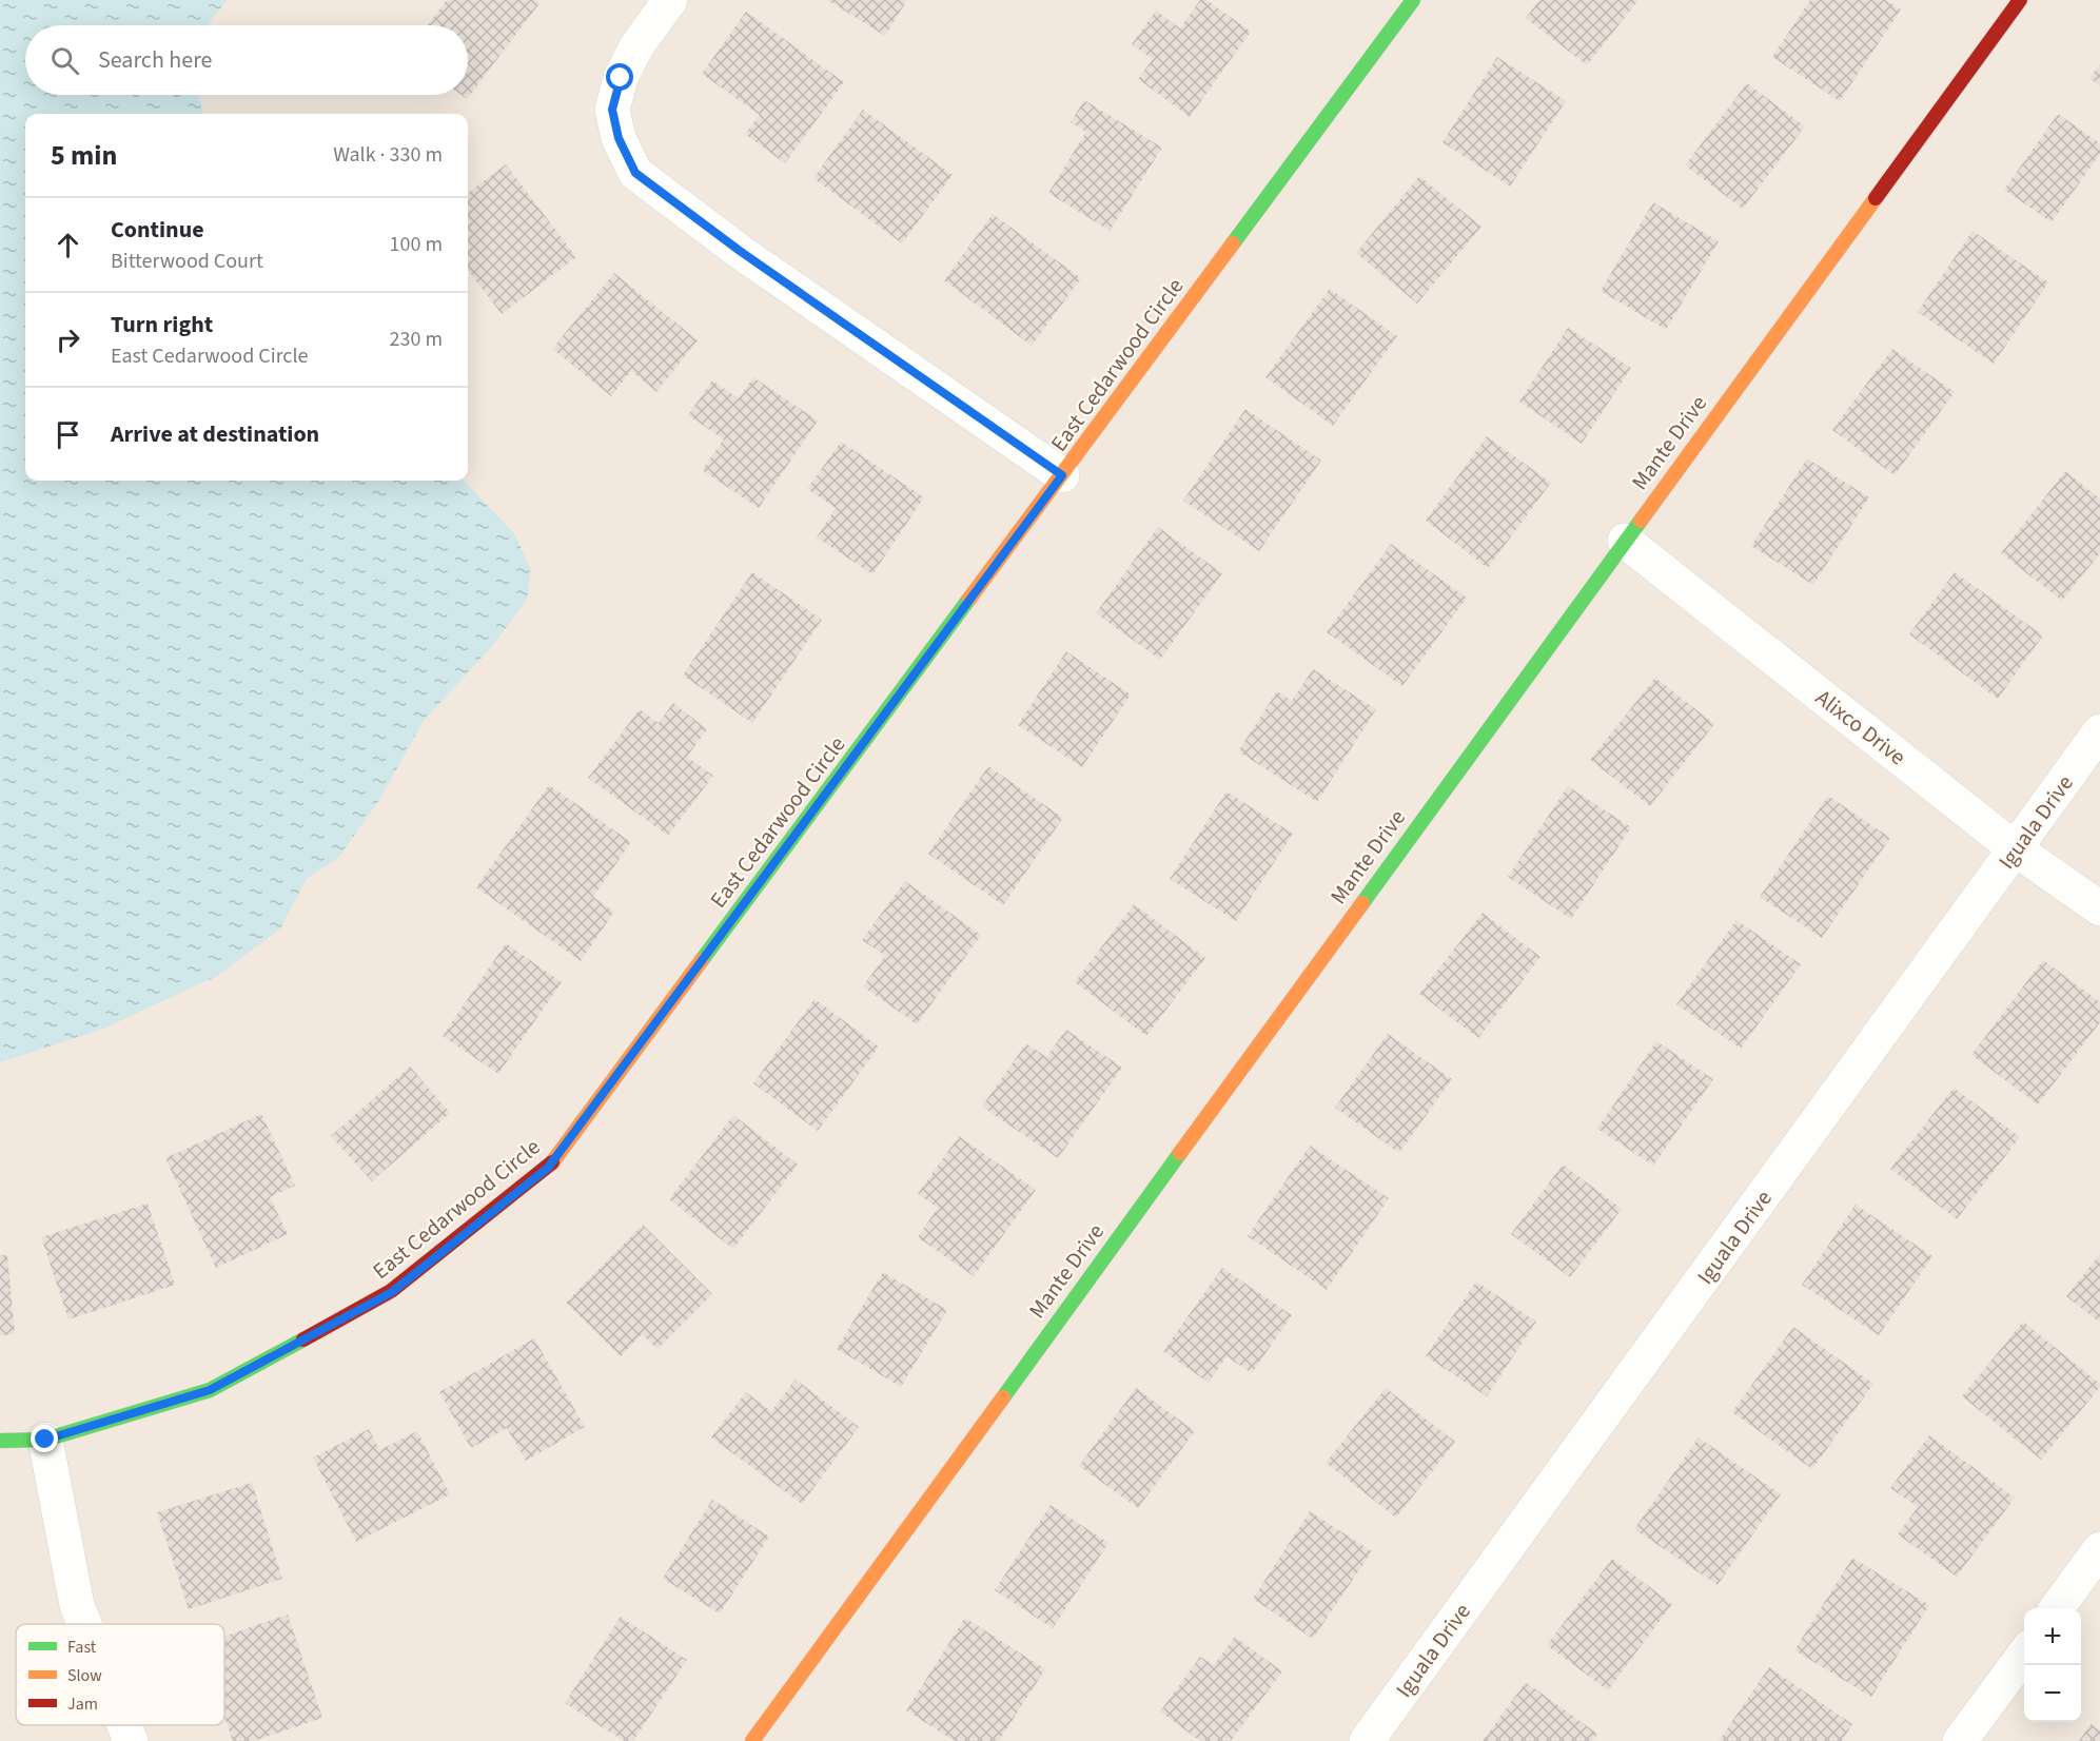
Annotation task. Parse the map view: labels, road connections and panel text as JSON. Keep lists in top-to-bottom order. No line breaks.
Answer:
{"streets":{"street":["East Cedarwood Circle","Mante Drive","Alixco Drive","Iguala Drive"]},"crossings":[["Mante Drive","Alixco Drive"],["Alixco Drive","Iguala Drive"]],"legend":["Fast","Slow","Jam"],"page":{"search":"Search here","heading":["5 min","Walk · 330 m"],"list":[["Continue","Bitterwood Court","100 m"],["Turn right","East Cedarwood Circle","230 m"],"Arrive at destination"],"map_buttons":["+","−"]}}
